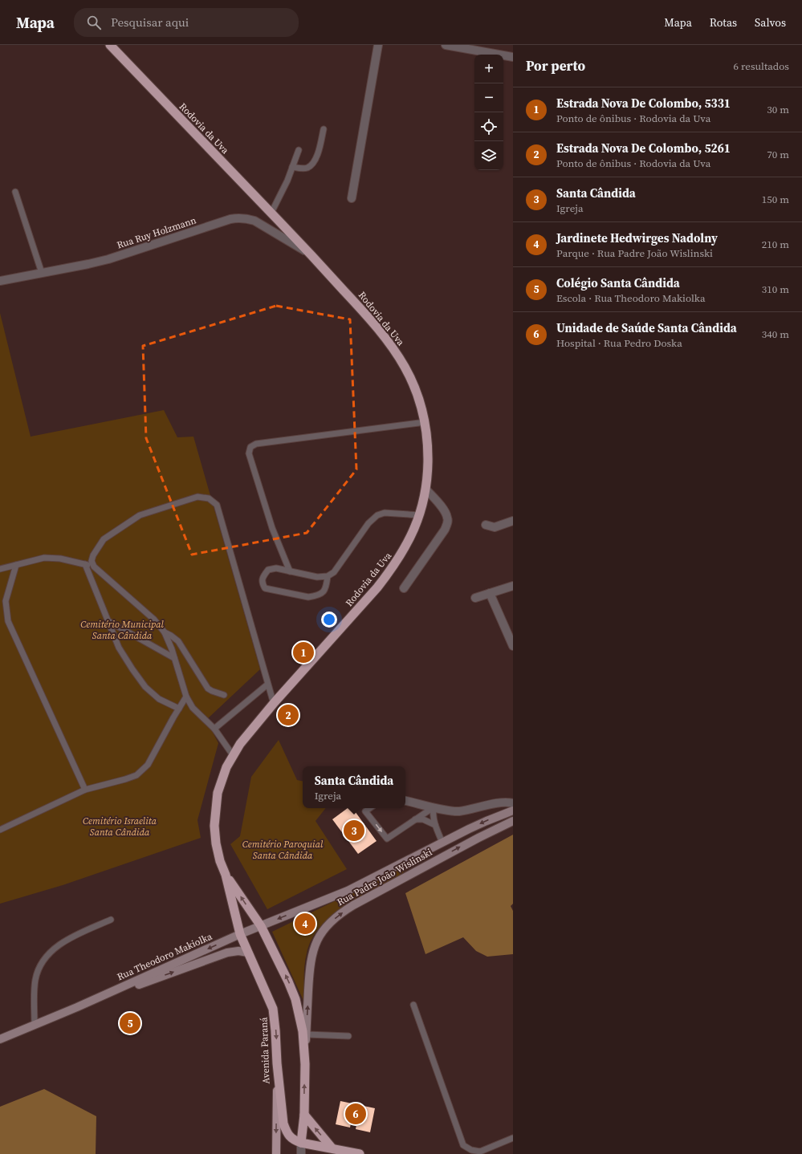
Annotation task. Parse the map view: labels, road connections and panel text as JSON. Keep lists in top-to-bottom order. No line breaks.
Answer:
{"streets":{"highway":["Rodovia da Uva","Avenida Paraná"],"main road":["Rua Padre João Wislinski","Rua Theodoro Makiolka"],"street":["Rua Ruy Holzmann"]},"crossings":[["Rodovia da Uva","Rua Ruy Holzmann"],["Rodovia da Uva","Rua Padre João Wislinski"],["Rodovia da Uva","Rua Theodoro Makiolka"],["Rodovia da Uva","Avenida Paraná"],["Rua Padre João Wislinski","Rua Theodoro Makiolka"],["Rua Theodoro Makiolka","Avenida Paraná"]],"parks":["Cemitério Municipal Santa Cândida","Cemitério Israelita Santa Cândida","Cemitério Paroquial Santa Cândida"],"page":{"header":"Mapa","search":"Pesquisar aqui","nav":["Mapa","Rotas","Salvos"],"heading":["Por perto","6 resultados"],"map_buttons":["+","−"],"list":[{"mark":"1","name":"Estrada Nova De Colombo, 5331","note":"Ponto de ônibus · Rodovia da Uva","value":"30 m"},{"mark":"2","name":"Estrada Nova De Colombo, 5261","note":"Ponto de ônibus · Rodovia da Uva","value":"70 m"},{"mark":"3","name":"Santa Cândida","note":"Igreja","value":"150 m"},{"mark":"4","name":"Jardinete Hedwirges Nadolny","note":"Parque · Rua Padre João Wislinski","value":"210 m"},{"mark":"5","name":"Colégio Santa Cândida","note":"Escola · Rua Theodoro Makiolka","value":"310 m"},{"mark":"6","name":"Unidade de Saúde Santa Cândida","note":"Hospital · Rua Pedro Doska","value":"340 m"}],"pins":["1","2","3","4","5","6"],"popup":["Santa Cândida","Igreja"]}}
